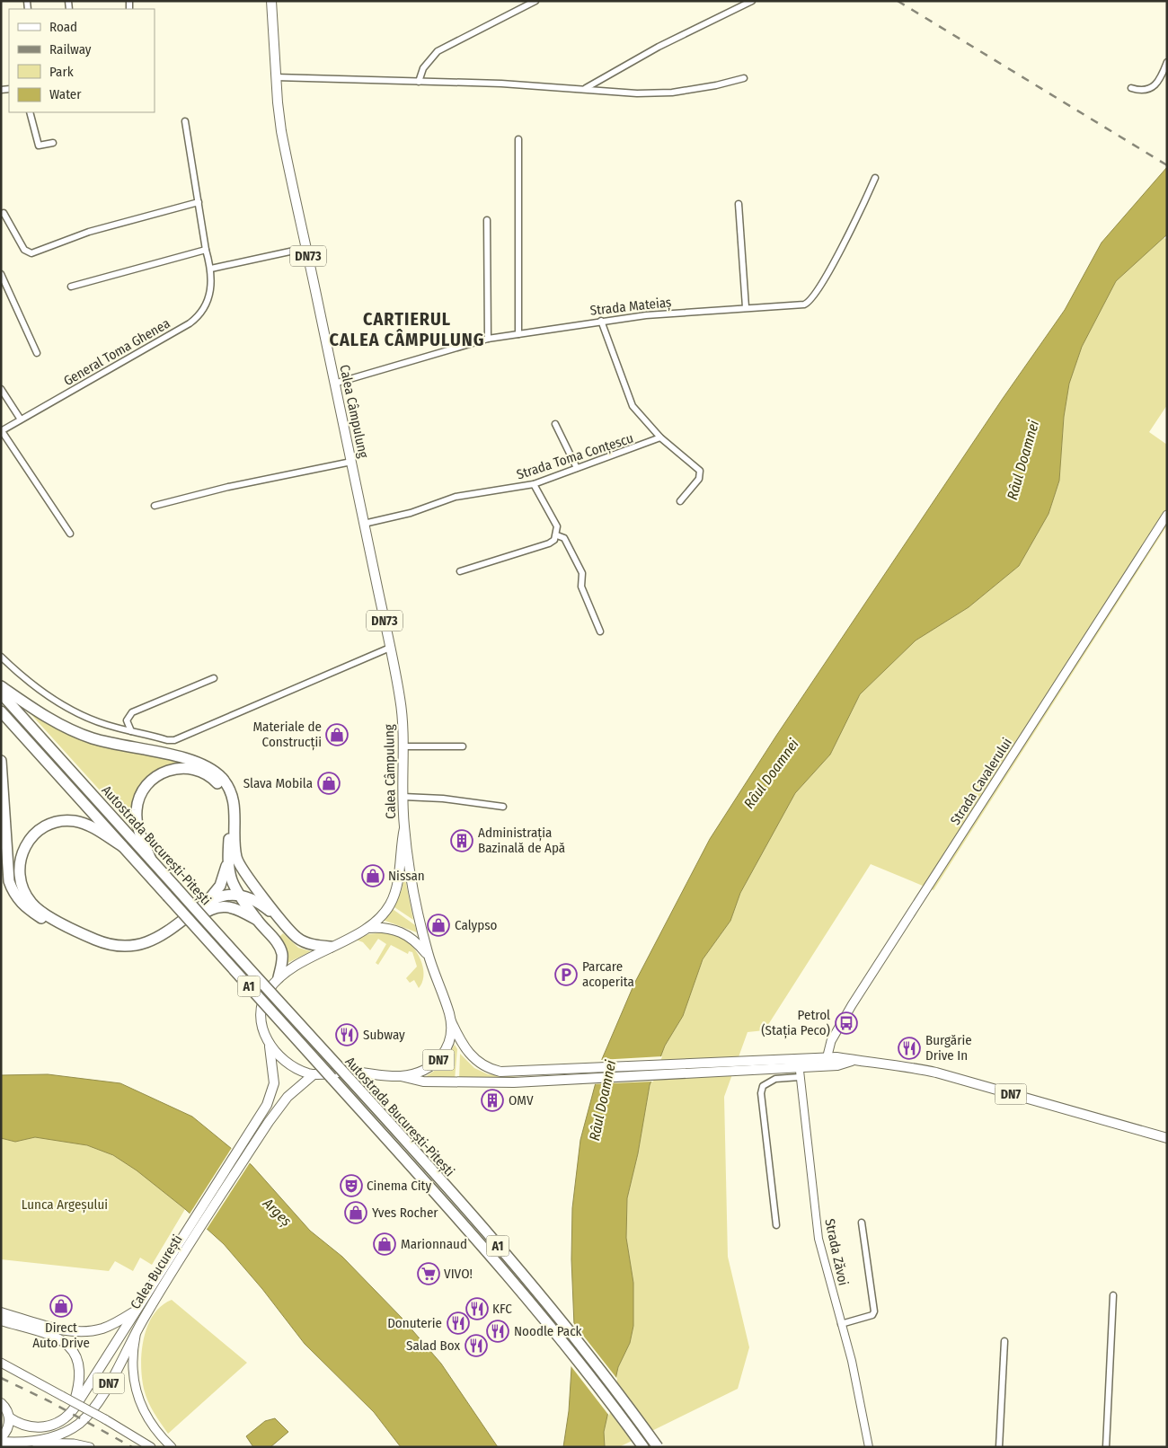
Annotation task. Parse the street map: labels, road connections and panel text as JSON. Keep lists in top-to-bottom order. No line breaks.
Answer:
{"streets":{"highway":["Autostrada București-Pitești","A1"],"main road":["DN73","Calea Câmpulung","Strada Cavalerului","DN7","Calea București"],"street":["Strada Mateiaș","General Toma Ghenea","Strada Toma Conțescu","Strada Zăvoi"]},"crossings":[["Strada Mateiaș","Calea Câmpulung"],["Calea Câmpulung","Strada Toma Conțescu"],["Calea Câmpulung","DN7"],["Calea Câmpulung","Calea București"],["Strada Cavalerului","DN7"],["DN7","Strada Zăvoi"],["DN7","Calea București"]],"districts":["CARTIERUL CALEA CÂMPULUNG"],"water":["Râul Doamnei","Argeș"],"parks":["Lunca Argeșului"],"places":{"shop":["Materiale de Construcții","Slava Mobila","Nissan","Calypso","Yves Rocher","Marionnaud","Direct Auto Drive"],"building":["Administrația Bazinală de Apă","OMV"],"parking":["Parcare acoperita"],"bus stop":["Petrol (Stația Peco)"],"restaurant":["Subway","Burgărie Drive In","KFC","Donuterie","Noodle Pack","Salad Box"],"theatre":["Cinema City"],"supermarket":["VIVO!"]},"legend":["Road","Railway","Park","Water"]}
